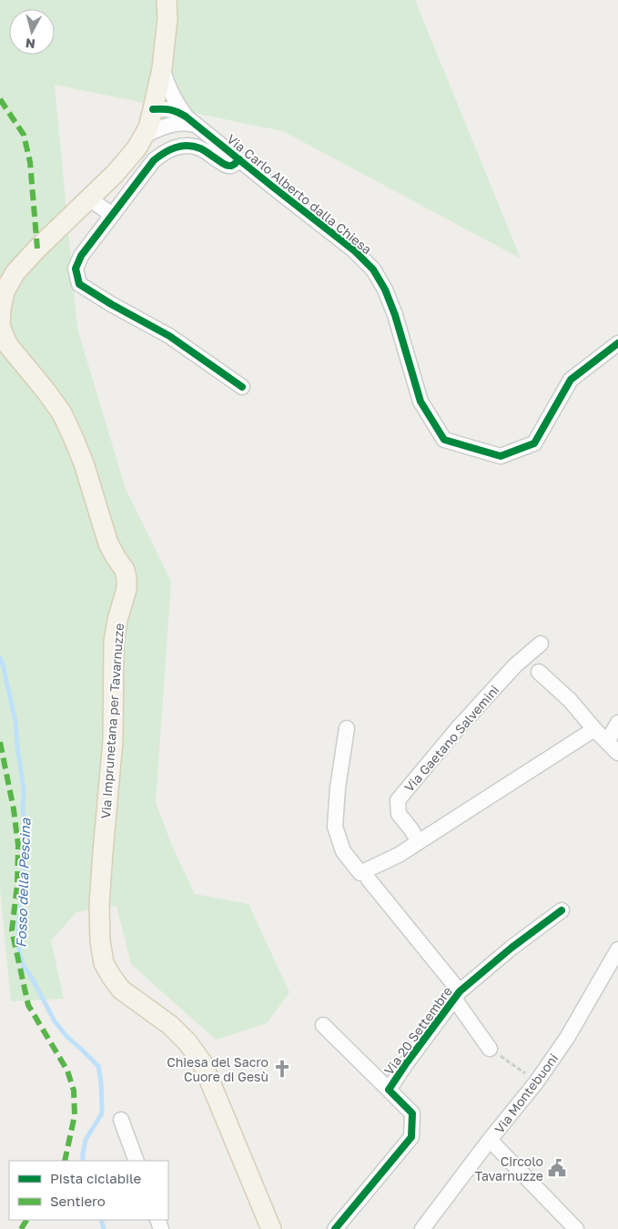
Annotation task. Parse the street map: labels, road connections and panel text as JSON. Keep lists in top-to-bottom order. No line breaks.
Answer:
{"streets":{"main road":["Via Imprunetana per Tavarnuzze"],"street":["Via Carlo Alberto dalla Chiesa","Via Gaetano Salvemini","Via 20 Settembre","Via Montebuoni"]},"crossings":[["Via Carlo Alberto dalla Chiesa","Via Imprunetana per Tavarnuzze"]],"water":["Fosso della Pescina"],"places":{"church":["Chiesa del Sacro Cuore di Gesù"],"public building":["Circolo Tavarnuzze"]},"legend":["Pista ciclabile","Sentiero"],"north":"bottom"}
